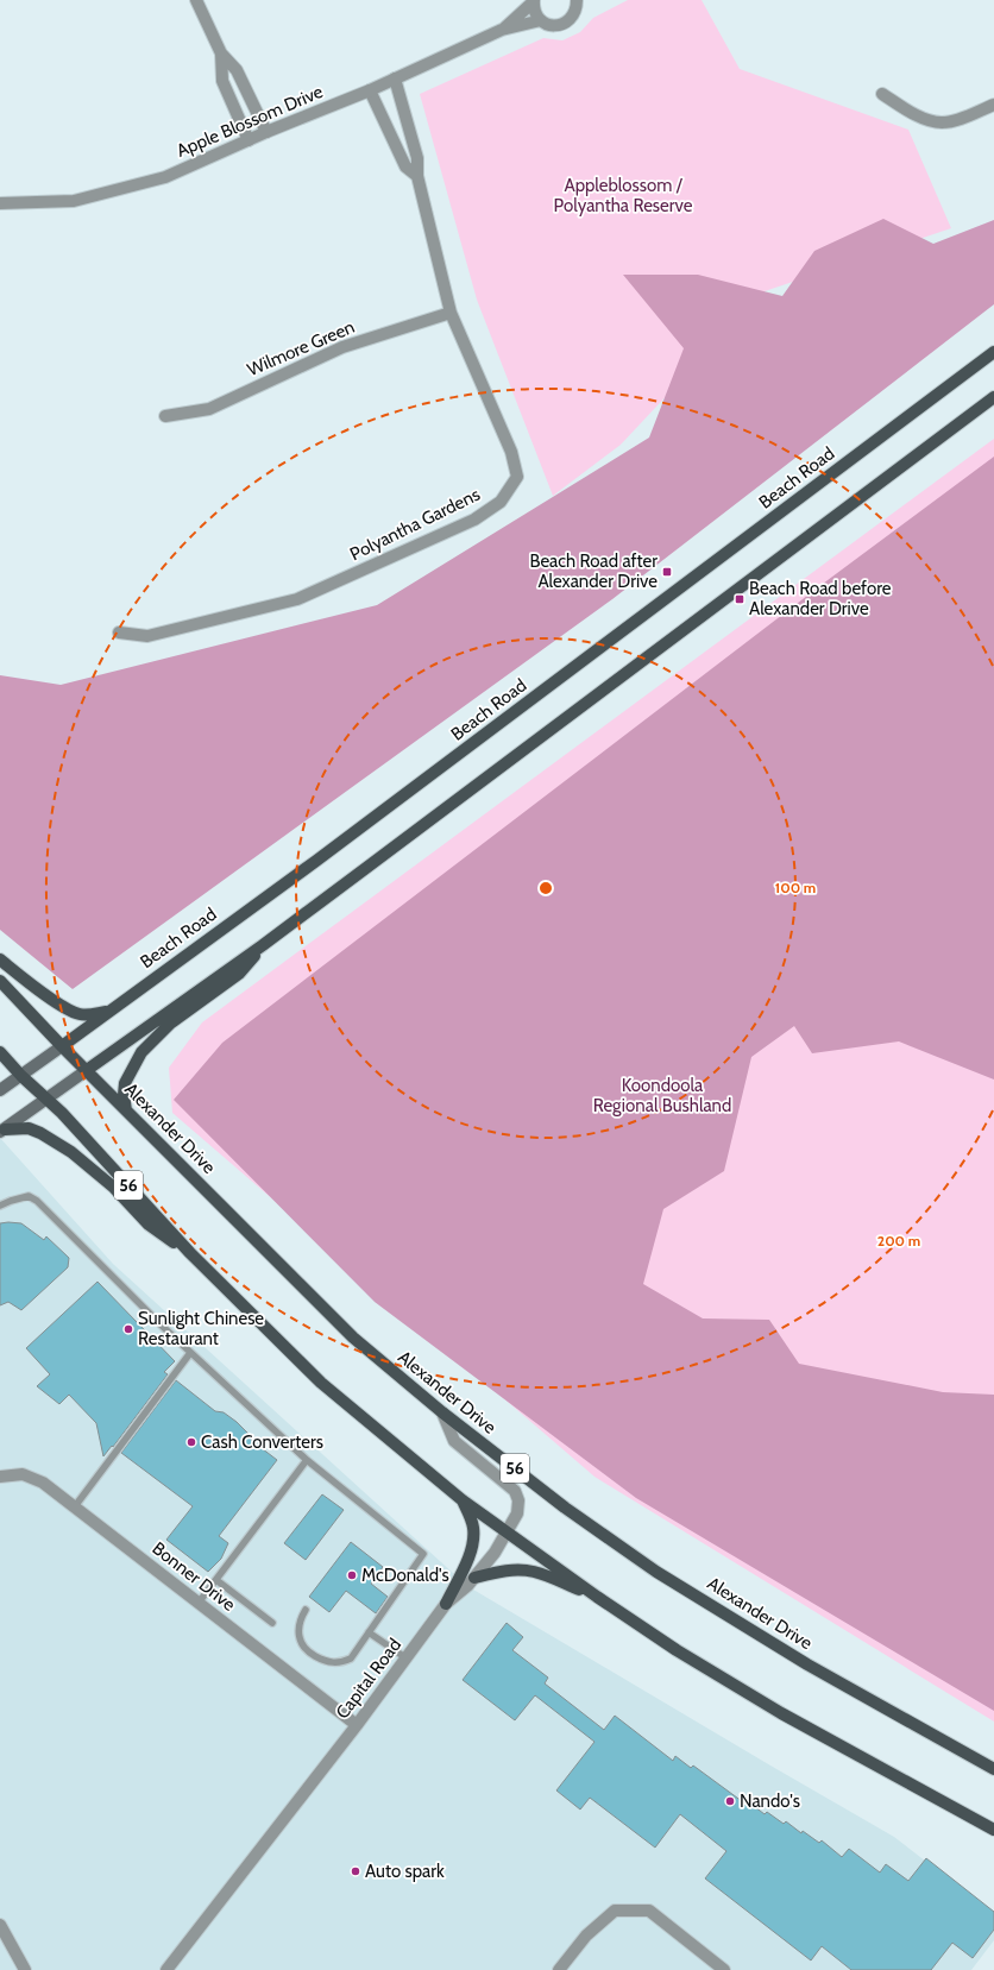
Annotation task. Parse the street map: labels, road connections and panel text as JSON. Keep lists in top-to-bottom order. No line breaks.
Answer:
{"streets":{"main road":["Beach Road","Alexander Drive","56"],"street":["Apple Blossom Drive","Wilmore Green","Polyantha Gardens","Bonner Drive","Capital Road"]},"crossings":[["Apple Blossom Drive","Polyantha Gardens"],["Wilmore Green","Polyantha Gardens"],["Beach Road","Alexander Drive"],["Beach Road","56"],["Alexander Drive","Capital Road"],["56","Capital Road"],["Bonner Drive","Capital Road"]],"parks":["Appleblossom / Polyantha Reserve","Koondoola Regional Bushland"],"places":{"transit":["Beach Road after Alexander Drive","Beach Road before Alexander Drive"],"other":["Sunlight Chinese Restaurant","Cash Converters","McDonald's","Nando's","Auto spark"]},"rings":["100 m","200 m"]}
